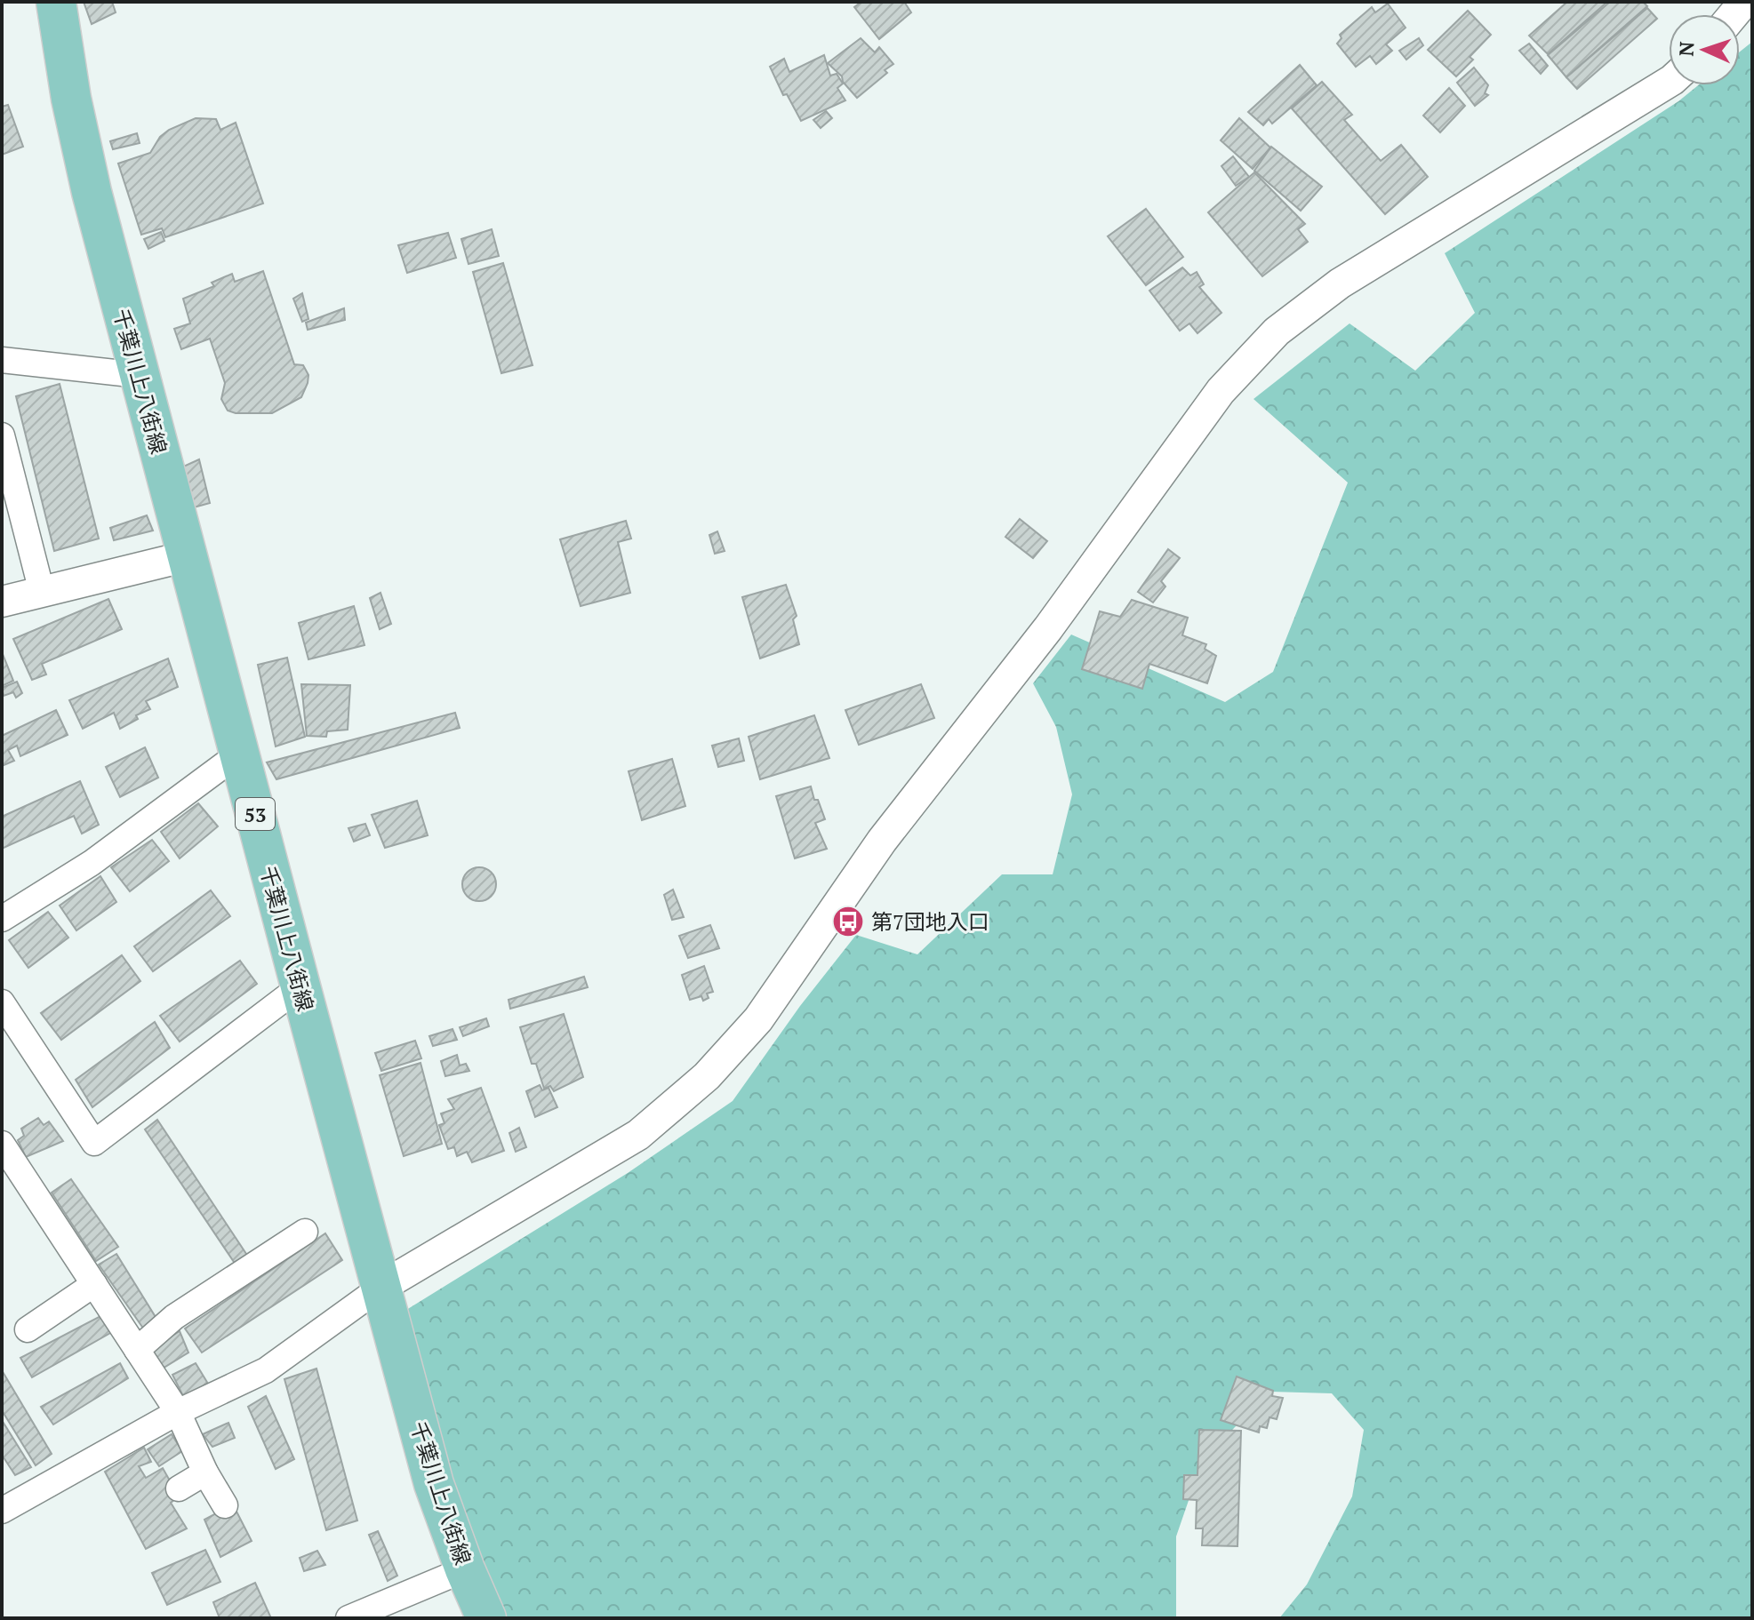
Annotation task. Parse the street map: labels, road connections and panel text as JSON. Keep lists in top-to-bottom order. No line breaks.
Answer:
{"streets":{"main road":["千葉川上八街線","53"]},"places":{"bus stop":["第7団地入口"]},"north":"left"}
